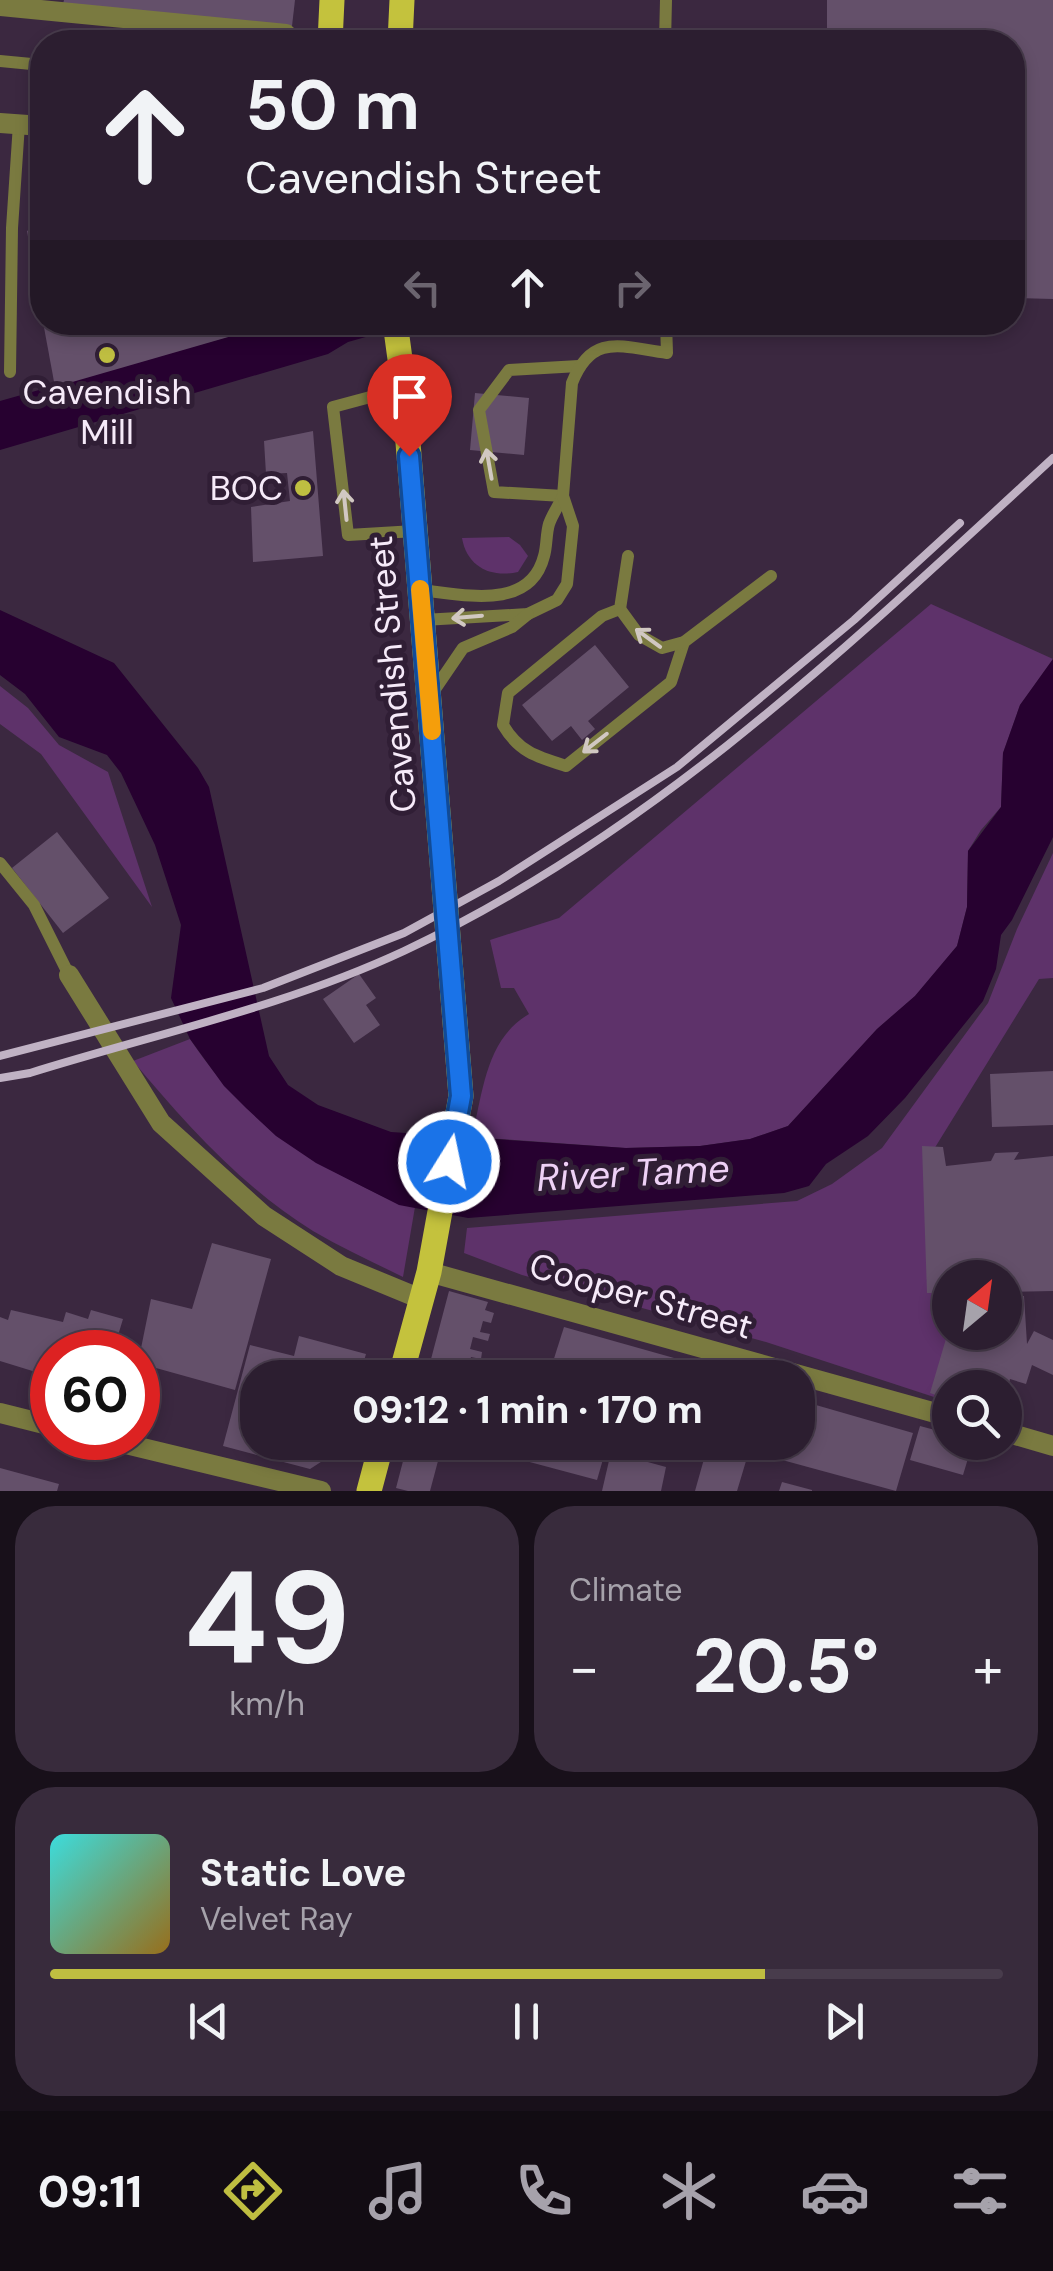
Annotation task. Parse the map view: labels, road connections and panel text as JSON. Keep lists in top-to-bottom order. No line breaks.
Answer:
{"streets":{"main road":["Cavendish Street"],"street":["Cooper Street"]},"crossings":[["Cavendish Street","Cooper Street"]],"water":["River Tame"],"places":["Cavendish Mill","BOC"],"north":"top right","page":{"turn":["50 m","Cavendish Street"],"limit":"60","trip":"09:12 · 1 min · 170 m","tile":[["49","km/h"],"Climate"],"heat":["−","20.5°","+"],"song":["Static Love","Velvet Ray"],"tabs":"09:11"}}
